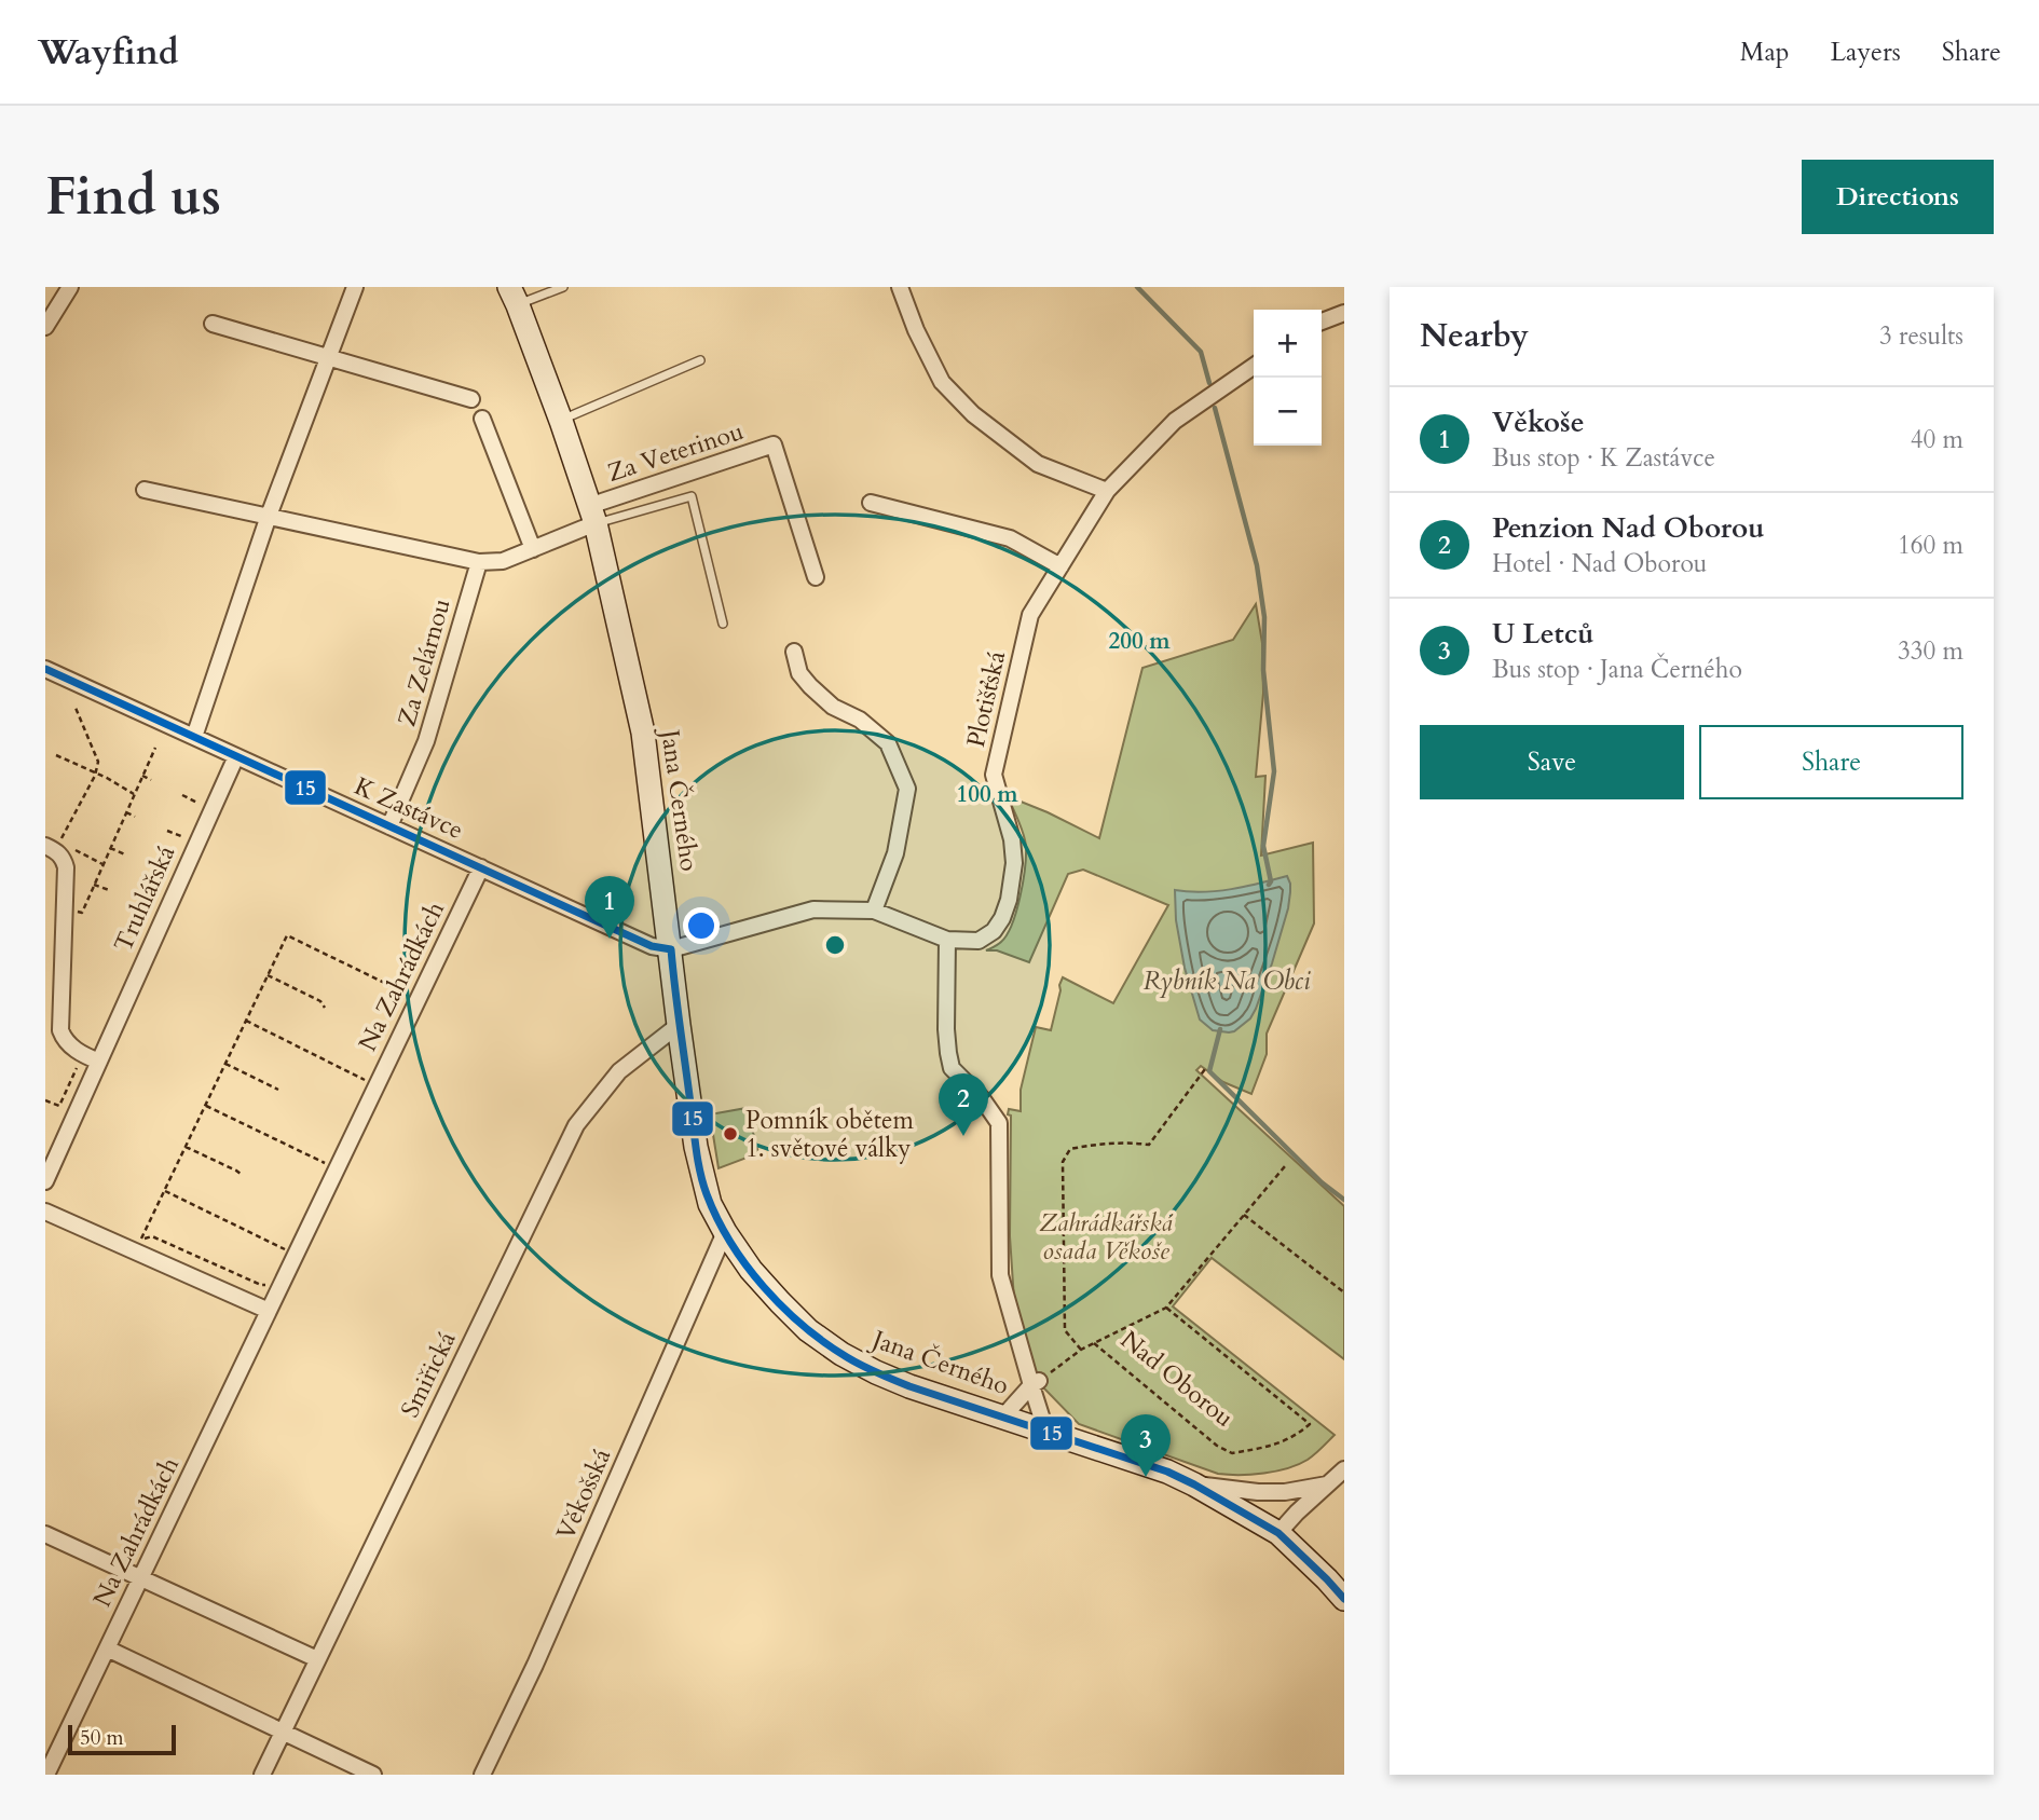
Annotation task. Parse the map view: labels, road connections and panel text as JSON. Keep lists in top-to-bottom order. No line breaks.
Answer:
{"streets":{"street":["Za Veterinou","Za Zelárnou","Plotišťská","Jana Černého","K Zastávce","Truhlářská","Na Zahrádkách","Smiřická","Věkošská"],"path":["Nad Oborou"]},"crossings":[["Za Veterinou","Jana Černého"],["Za Zelárnou","K Zastávce"],["Plotišťská","Jana Černého"],["Plotišťská","K Zastávce"],["Jana Černého","K Zastávce"],["Jana Černého","Smiřická"],["Jana Černého","Věkošská"],["K Zastávce","Truhlářská"],["K Zastávce","Na Zahrádkách"]],"water":["Rybník Na Obci"],"parks":["Zahrádkářská osada Věkoše"],"places":["Pomník obětem 1. světové války"],"lines":["transit line 15"],"scale_bar":"50 m","page":{"header":"Wayfind","nav":["Map","Layers","Share"],"buttons":["Directions",["Save","Share"]],"title":"Find us","heading":["Nearby","3 results"],"map_buttons":["+","−"],"list":[{"mark":"1","name":"Věkoše","note":"Bus stop · K Zastávce","value":"40 m"},{"mark":"2","name":"Penzion Nad Oborou","note":"Hotel · Nad Oborou","value":"160 m"},{"mark":"3","name":"U Letců","note":"Bus stop · Jana Černého","value":"330 m"}],"pins":["1","2","3"],"scale":"50 m"},"rings":["200 m","100 m"]}
